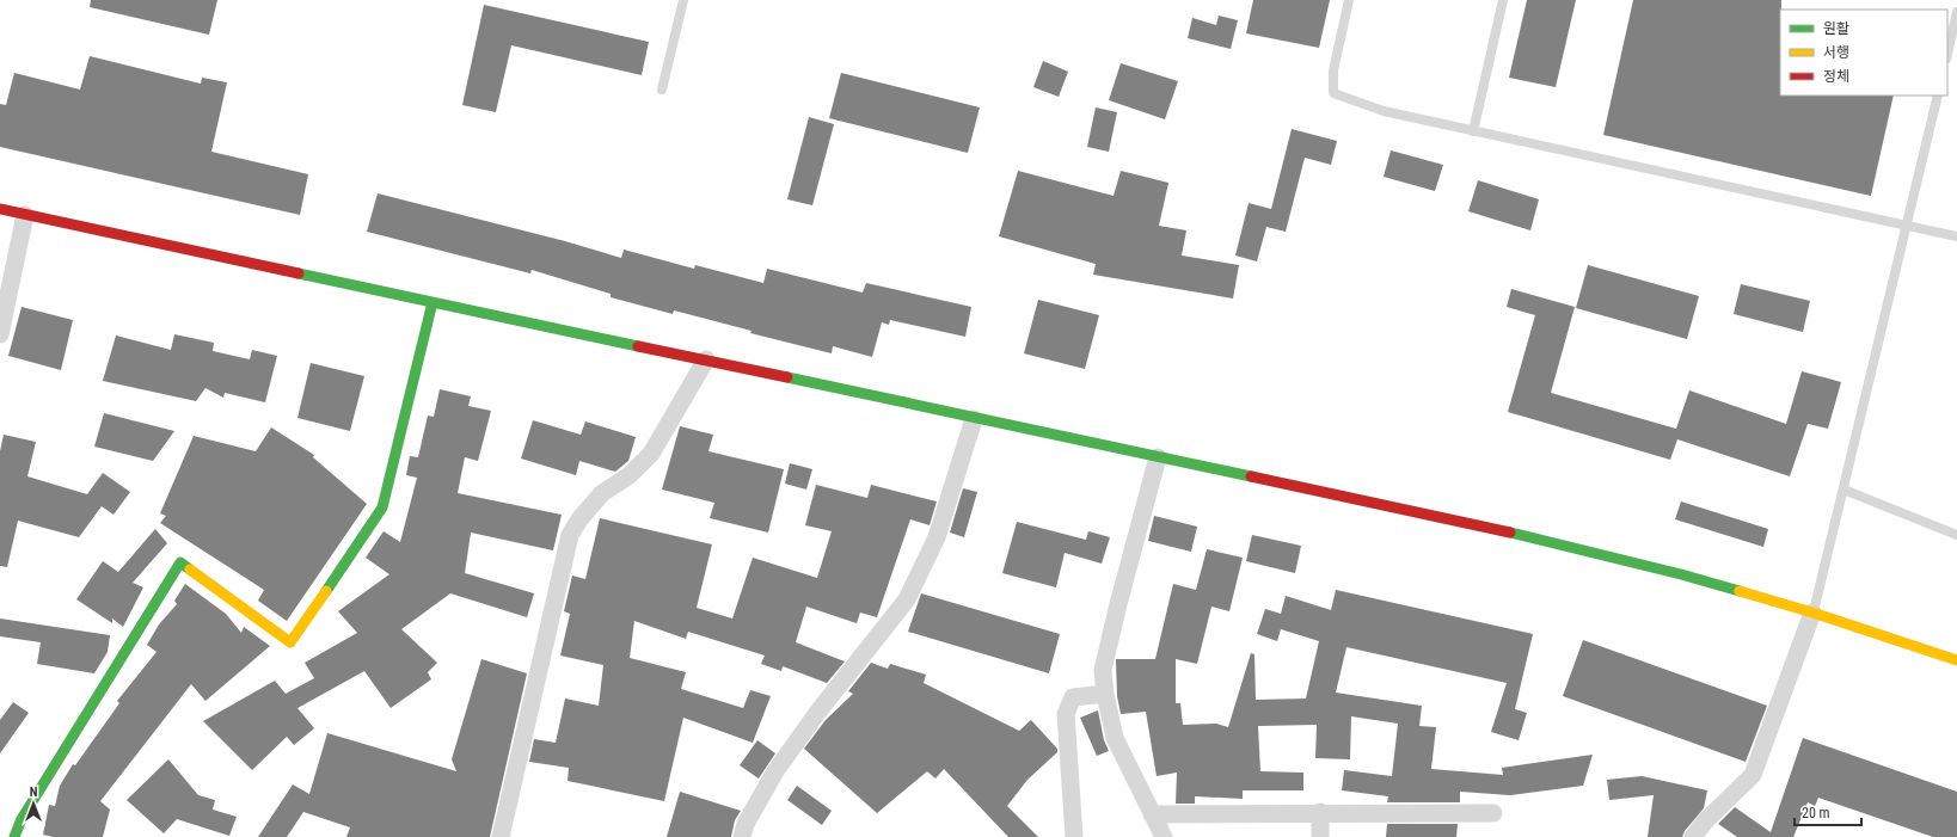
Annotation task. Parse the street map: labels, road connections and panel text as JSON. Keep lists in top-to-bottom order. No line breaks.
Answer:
{"legend":["원활","서행","정체"],"scale_bar":"20 m","north":"top"}
